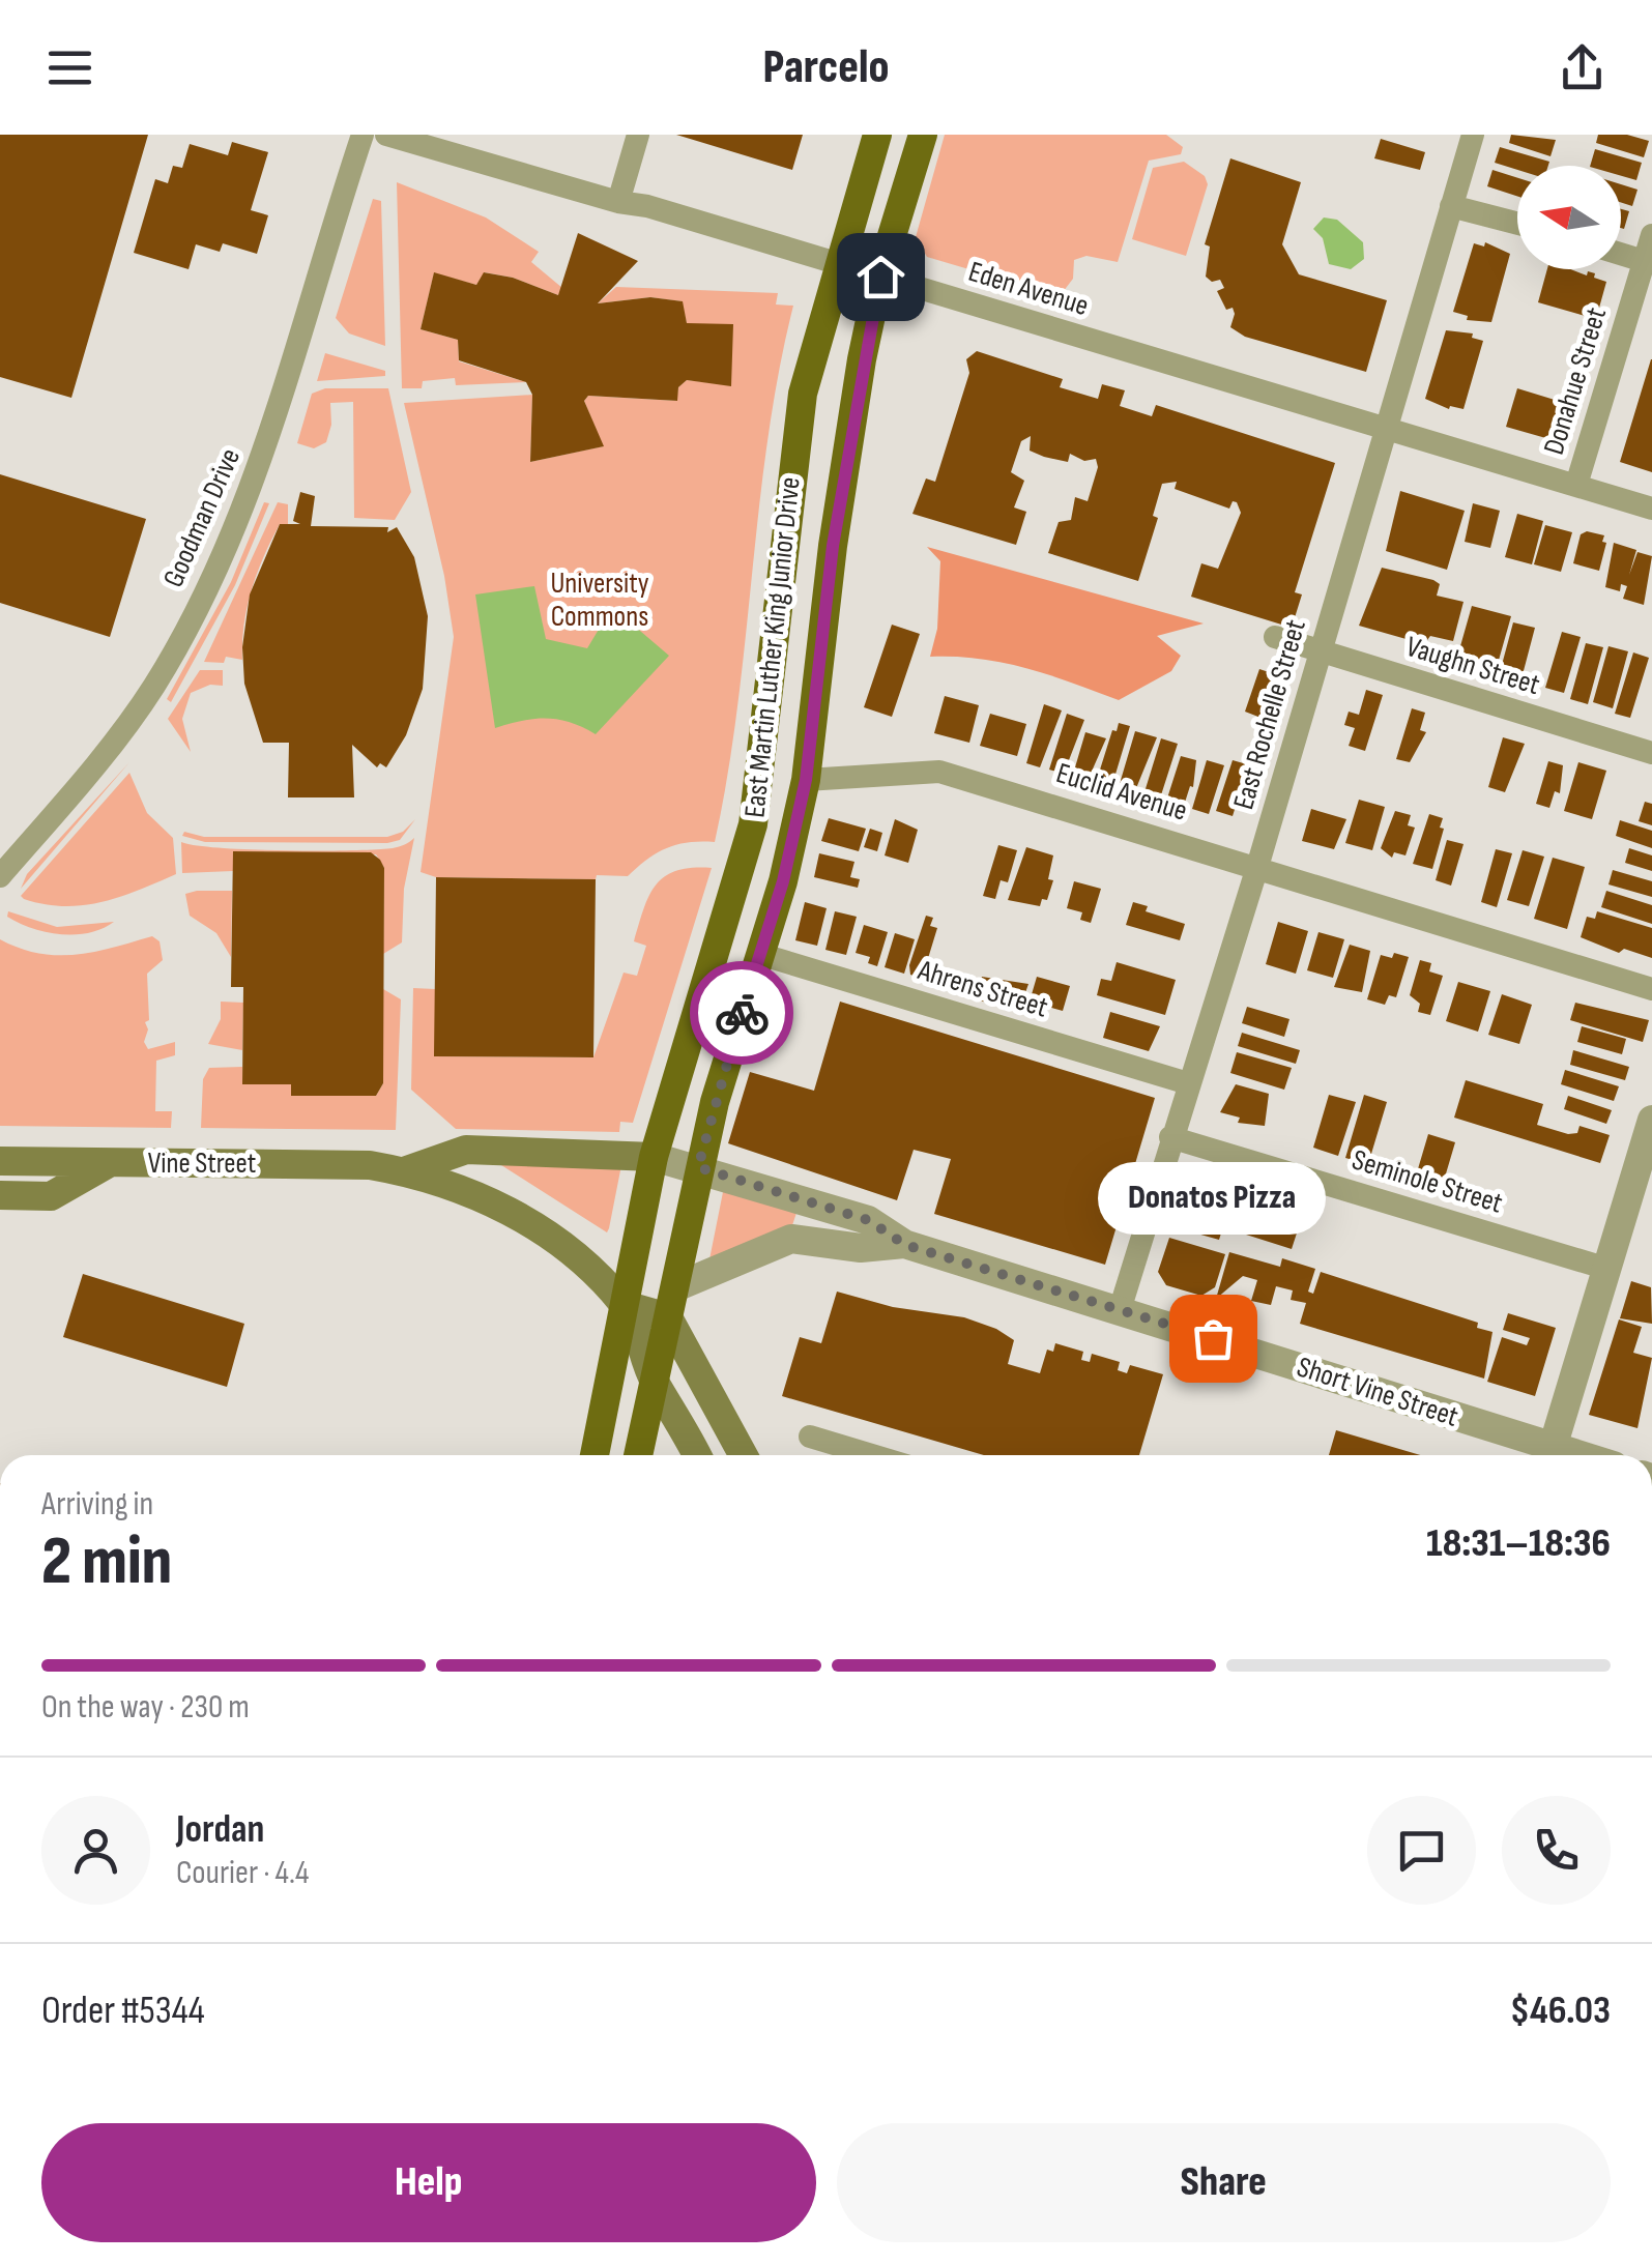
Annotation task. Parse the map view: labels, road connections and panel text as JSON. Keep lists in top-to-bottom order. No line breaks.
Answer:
{"streets":{"main road":["East Martin Luther King Junior Drive","Vine Street"],"street":["Eden Avenue","Donahue Street","Goodman Drive","Vaughn Street","East Rochelle Street","Euclid Avenue","Ahrens Street","Seminole Street","Short Vine Street"]},"crossings":[["Eden Avenue","Donahue Street"],["Eden Avenue","East Martin Luther King Junior Drive"],["Eden Avenue","East Rochelle Street"],["East Martin Luther King Junior Drive","Euclid Avenue"],["East Martin Luther King Junior Drive","Ahrens Street"],["East Martin Luther King Junior Drive","Vine Street"],["East Martin Luther King Junior Drive","Short Vine Street"],["Vaughn Street","East Rochelle Street"],["East Rochelle Street","Euclid Avenue"],["East Rochelle Street","Ahrens Street"],["East Rochelle Street","Seminole Street"],["East Rochelle Street","Short Vine Street"],["Vine Street","Short Vine Street"]],"parks":["University Commons"],"places":["Donatos Pizza"],"north":"left","page":{"header":"Parcelo","bubble":"Donatos Pizza","heading":["2 min","Arriving in","18:31–18:36"],"panel":["Jordan","Courier · 4.4","Order #5344","$46.03"],"bar":"On the way · 230 m","buttons":["Help","Share"]}}
